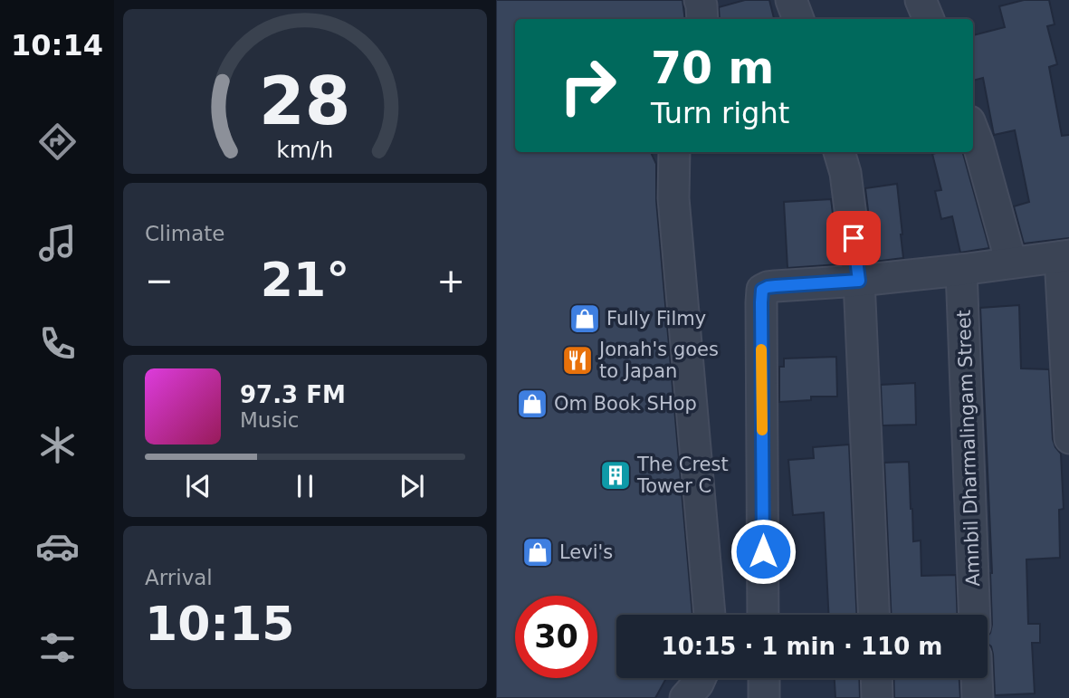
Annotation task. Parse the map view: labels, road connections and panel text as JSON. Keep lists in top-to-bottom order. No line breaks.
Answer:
{"streets":{"street":["Amnbil Dharmalingam Street"]},"places":{"shop":["Fully Filmy","Om Book SHop","Levi's"],"restaurant":["Jonah's goes to Japan"],"building":["The Crest Tower C"]},"page":{"tabs":"10:14","turn":["70 m","Turn right"],"tile":["Climate",["Arrival","10:15"]],"heat":["−","21°","+"],"song":["97.3 FM","Music"],"limit":"30","trip":"10:15 · 1 min · 110 m","gauge":["28","km/h"]}}
